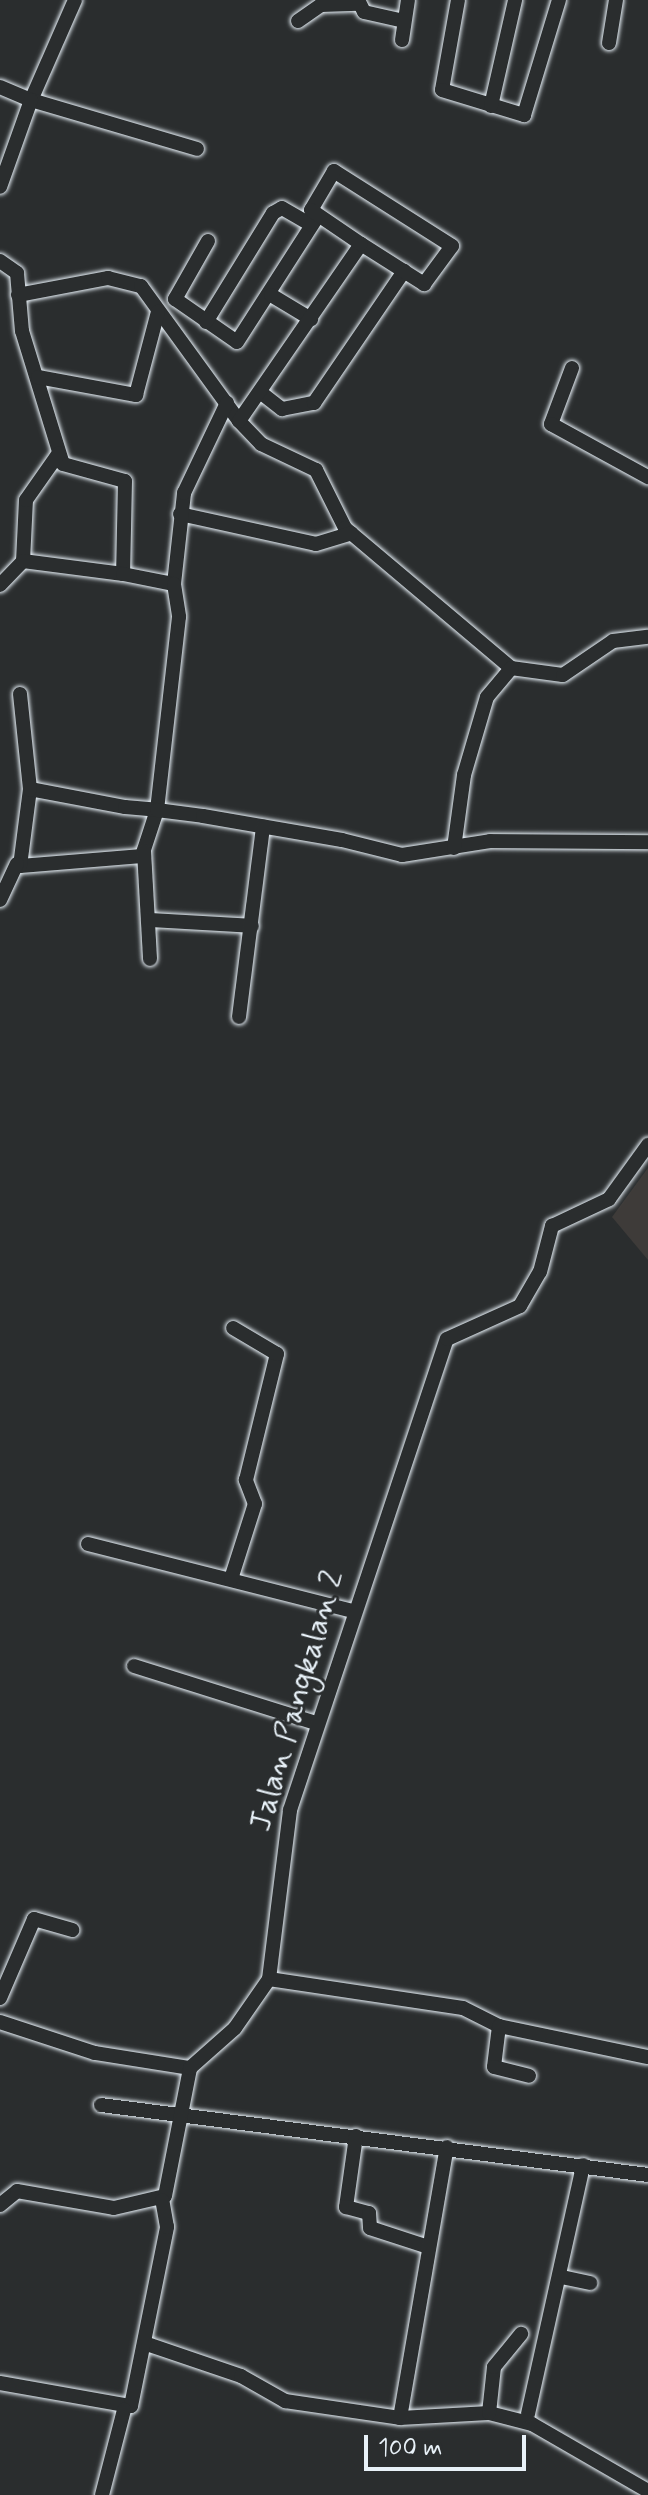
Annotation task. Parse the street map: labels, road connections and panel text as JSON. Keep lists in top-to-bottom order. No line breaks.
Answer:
{"streets":{"street":["Jalan Pangkalan 2"]},"scale_bar":"100 m"}
